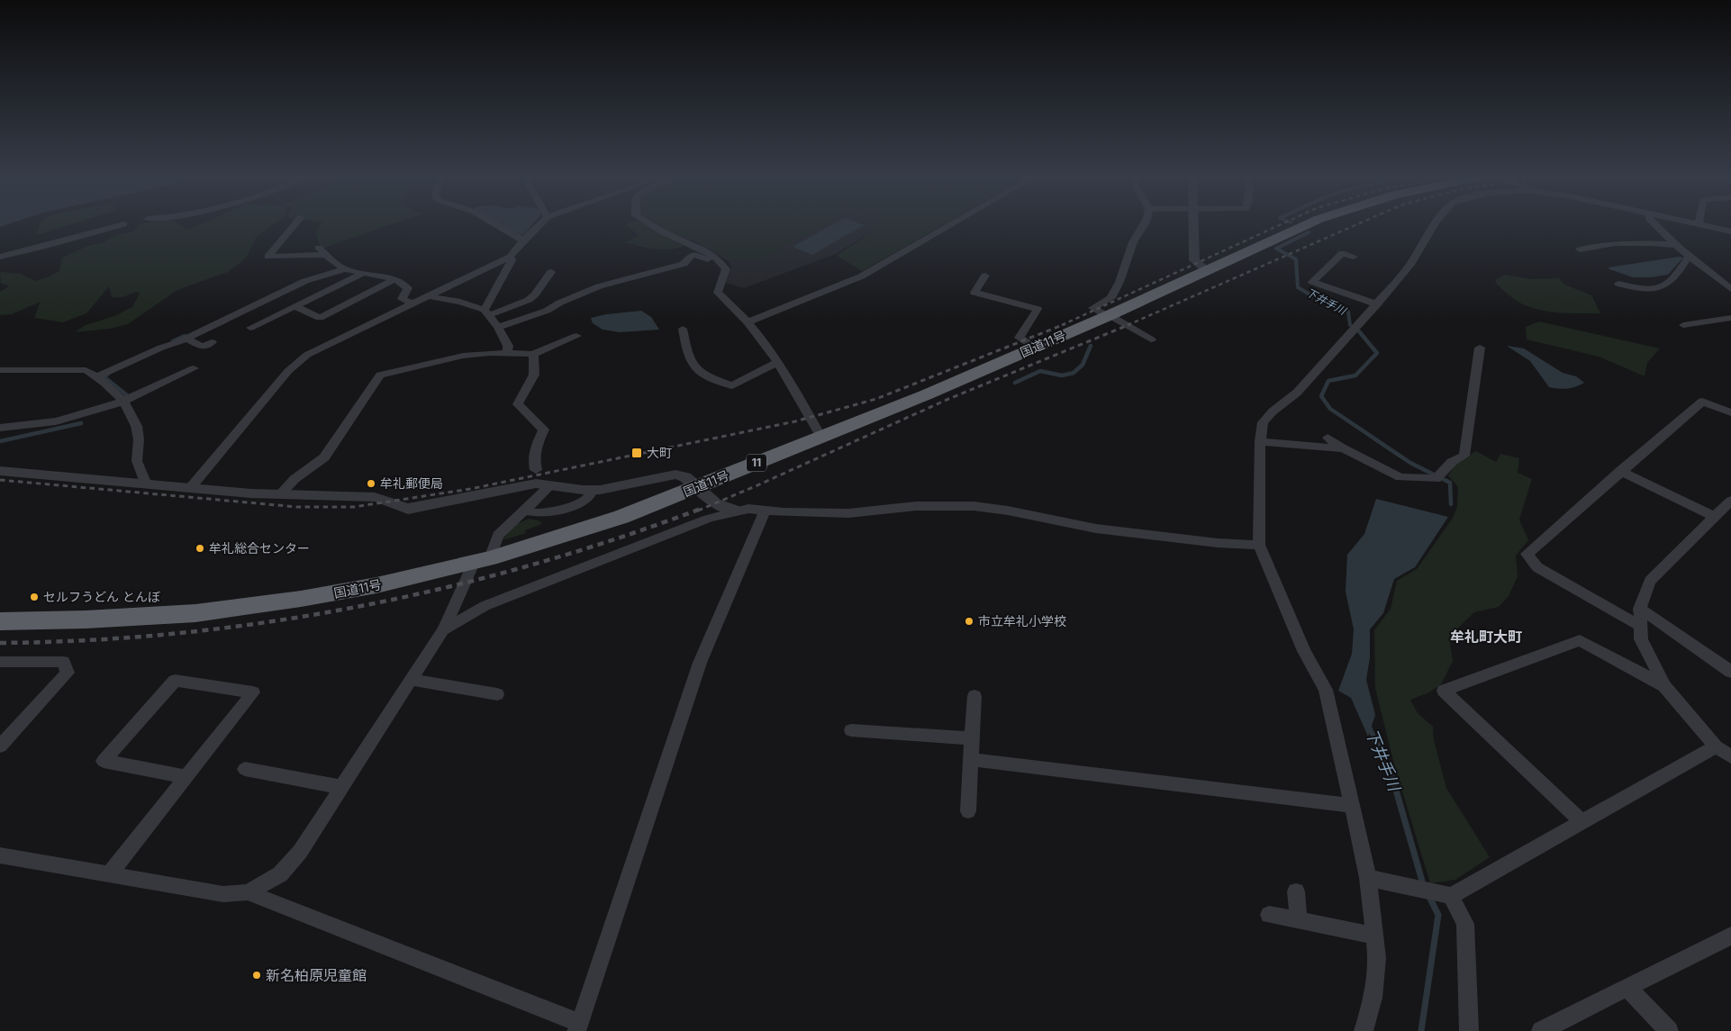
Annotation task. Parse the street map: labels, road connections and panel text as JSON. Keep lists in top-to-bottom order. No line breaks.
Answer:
{"streets":{"highway":["国道11号","11"]},"districts":["牟礼町大町"],"water":["下井手川"],"places":{"transit":["大町"],"other":["牟礼郵便局","牟礼総合センター","セルフうどん とんぼ","市立牟礼小学校","新名柏原児童館"]}}
